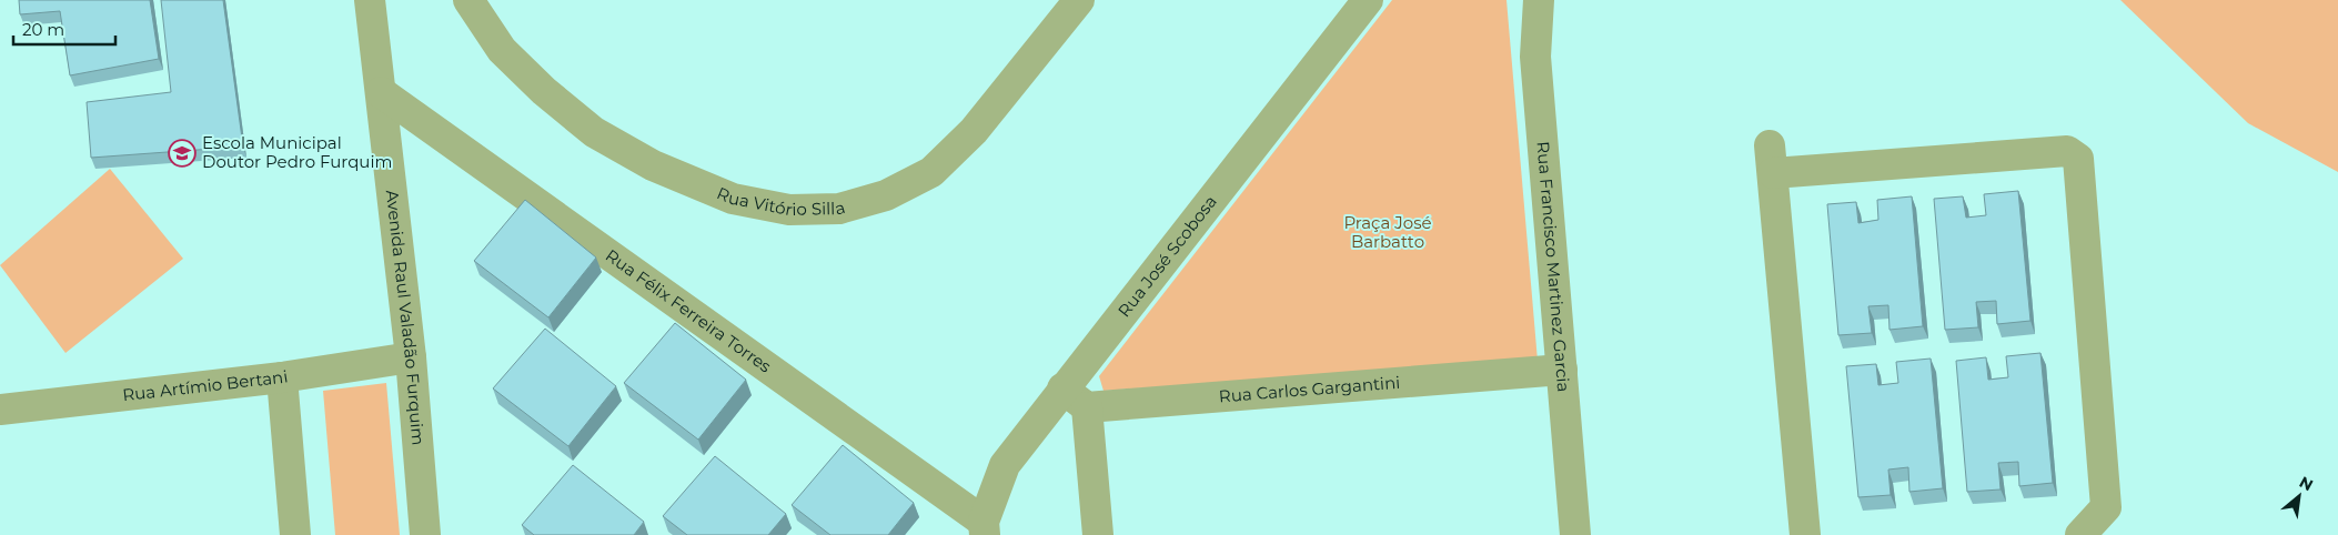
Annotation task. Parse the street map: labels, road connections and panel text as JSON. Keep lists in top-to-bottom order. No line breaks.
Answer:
{"streets":{"street":["Rua Vitório Silla","Rua José Scobosa","Rua Francisco Martinez Garcia","Rua Félix Ferreira Torres","Avenida Raul Valadão Furquim","Rua Artímio Bertani","Rua Carlos Gargantini"]},"crossings":[["Rua José Scobosa","Rua Félix Ferreira Torres"],["Rua Francisco Martinez Garcia","Rua Carlos Gargantini"],["Rua Félix Ferreira Torres","Avenida Raul Valadão Furquim"],["Avenida Raul Valadão Furquim","Rua Artímio Bertani"]],"parks":["Praça José Barbatto"],"places":{"school or university":["Escola Municipal Doutor Pedro Furquim"]},"scale_bar":"20 m","north":"top right"}
